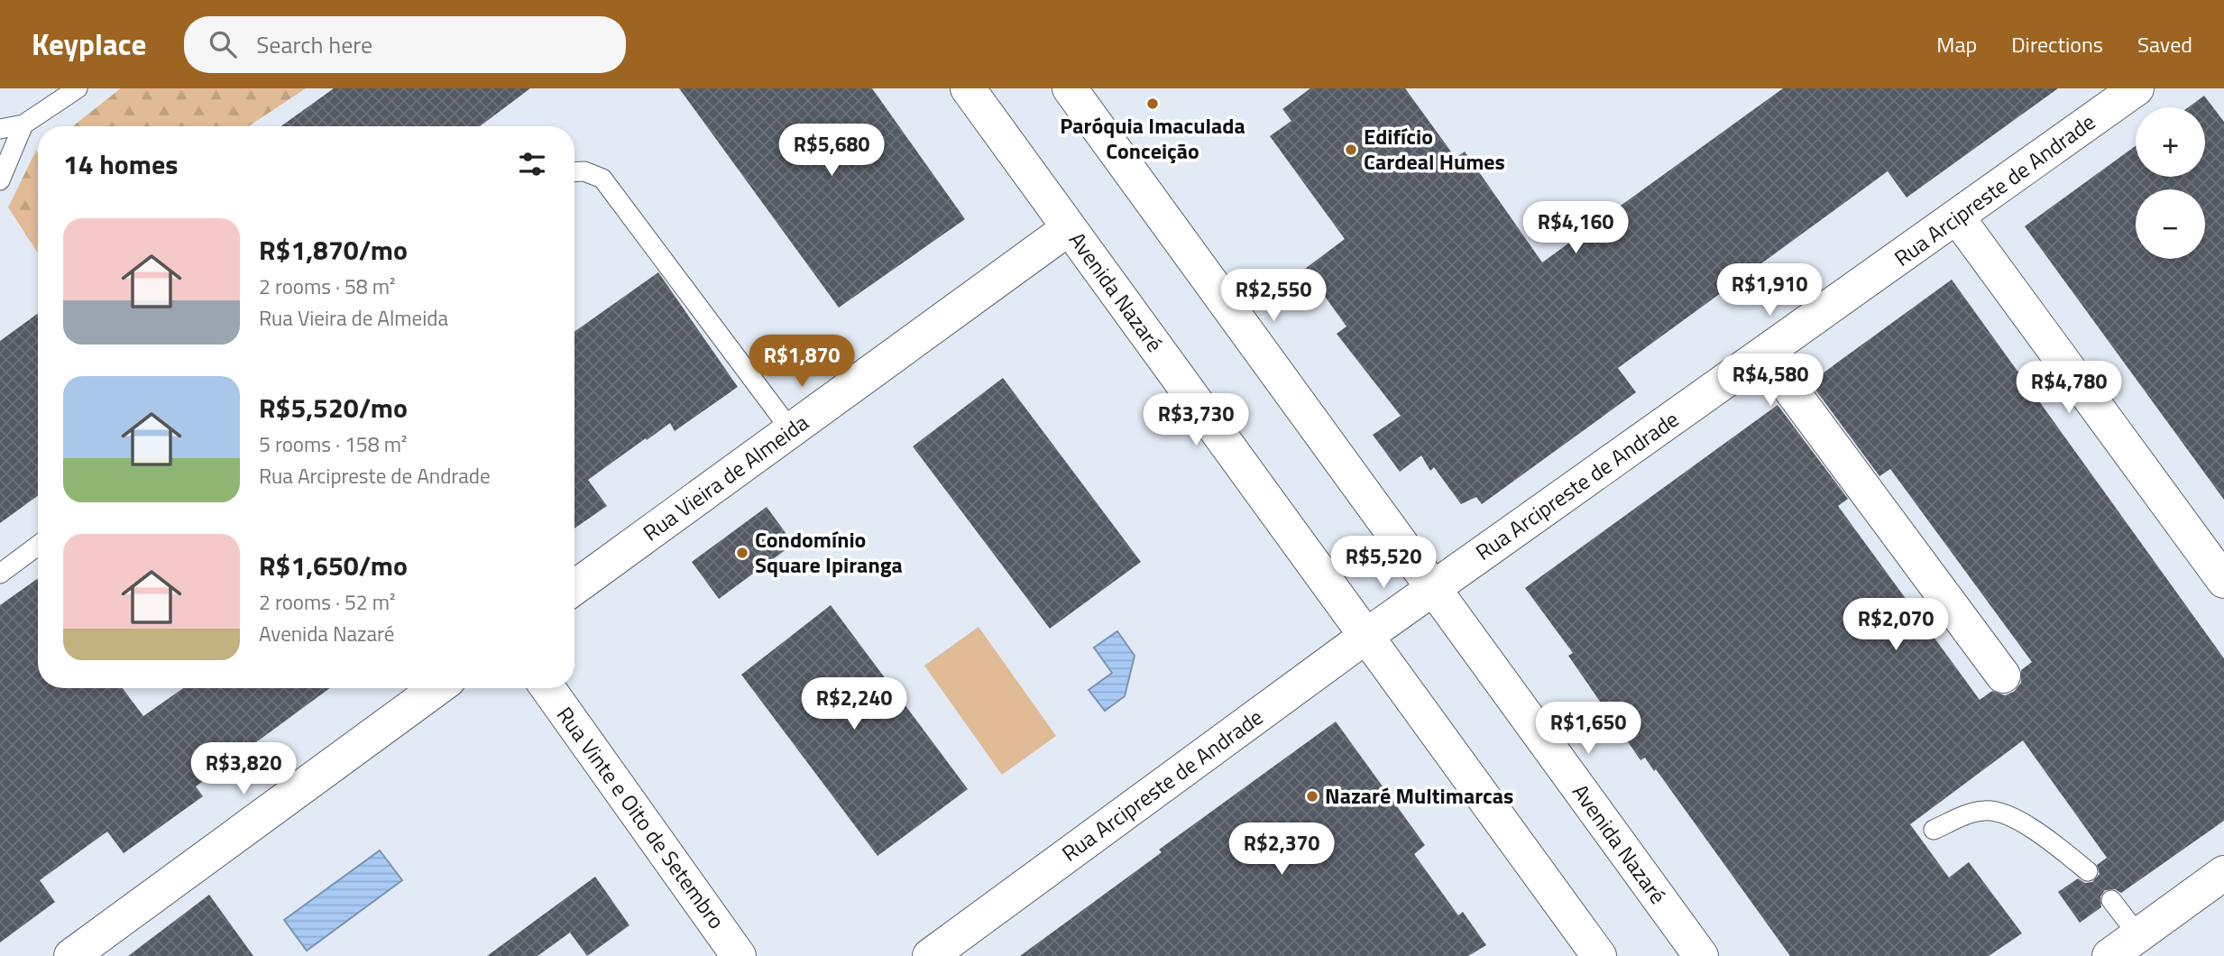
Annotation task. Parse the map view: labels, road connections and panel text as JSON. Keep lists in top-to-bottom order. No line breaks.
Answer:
{"streets":{"street":["Rua Arcipreste de Andrade","Avenida Nazaré","Rua Vieira de Almeida","Rua Vinte e Oito de Setembro"]},"crossings":[["Rua Arcipreste de Andrade","Avenida Nazaré"],["Avenida Nazaré","Rua Vieira de Almeida"]],"places":["Paróquia Imaculada Conceição","Edifício Cardeal Humes","Condomínio Square Ipiranga","Nazaré Multimarcas"],"page":{"header":"Keyplace","search":"Search here","nav":["Map","Directions","Saved"],"map_buttons":["+","−"],"price":["R$5,680","R$4,160","R$1,910","R$2,550","R$1,870","R$4,580","R$4,780","R$3,730","R$5,520","R$2,070","R$2,240","R$1,650","R$3,820","R$2,370"],"heading":"14 homes","list":[{"name":"R$1,870/mo","note":"2 rooms · 58 m² · Rua Vieira de Almeida"},{"name":"R$5,520/mo","note":"5 rooms · 158 m² · Rua Arcipreste de Andrade"},{"name":"R$1,650/mo","note":"2 rooms · 52 m² · Avenida Nazaré"}]}}
